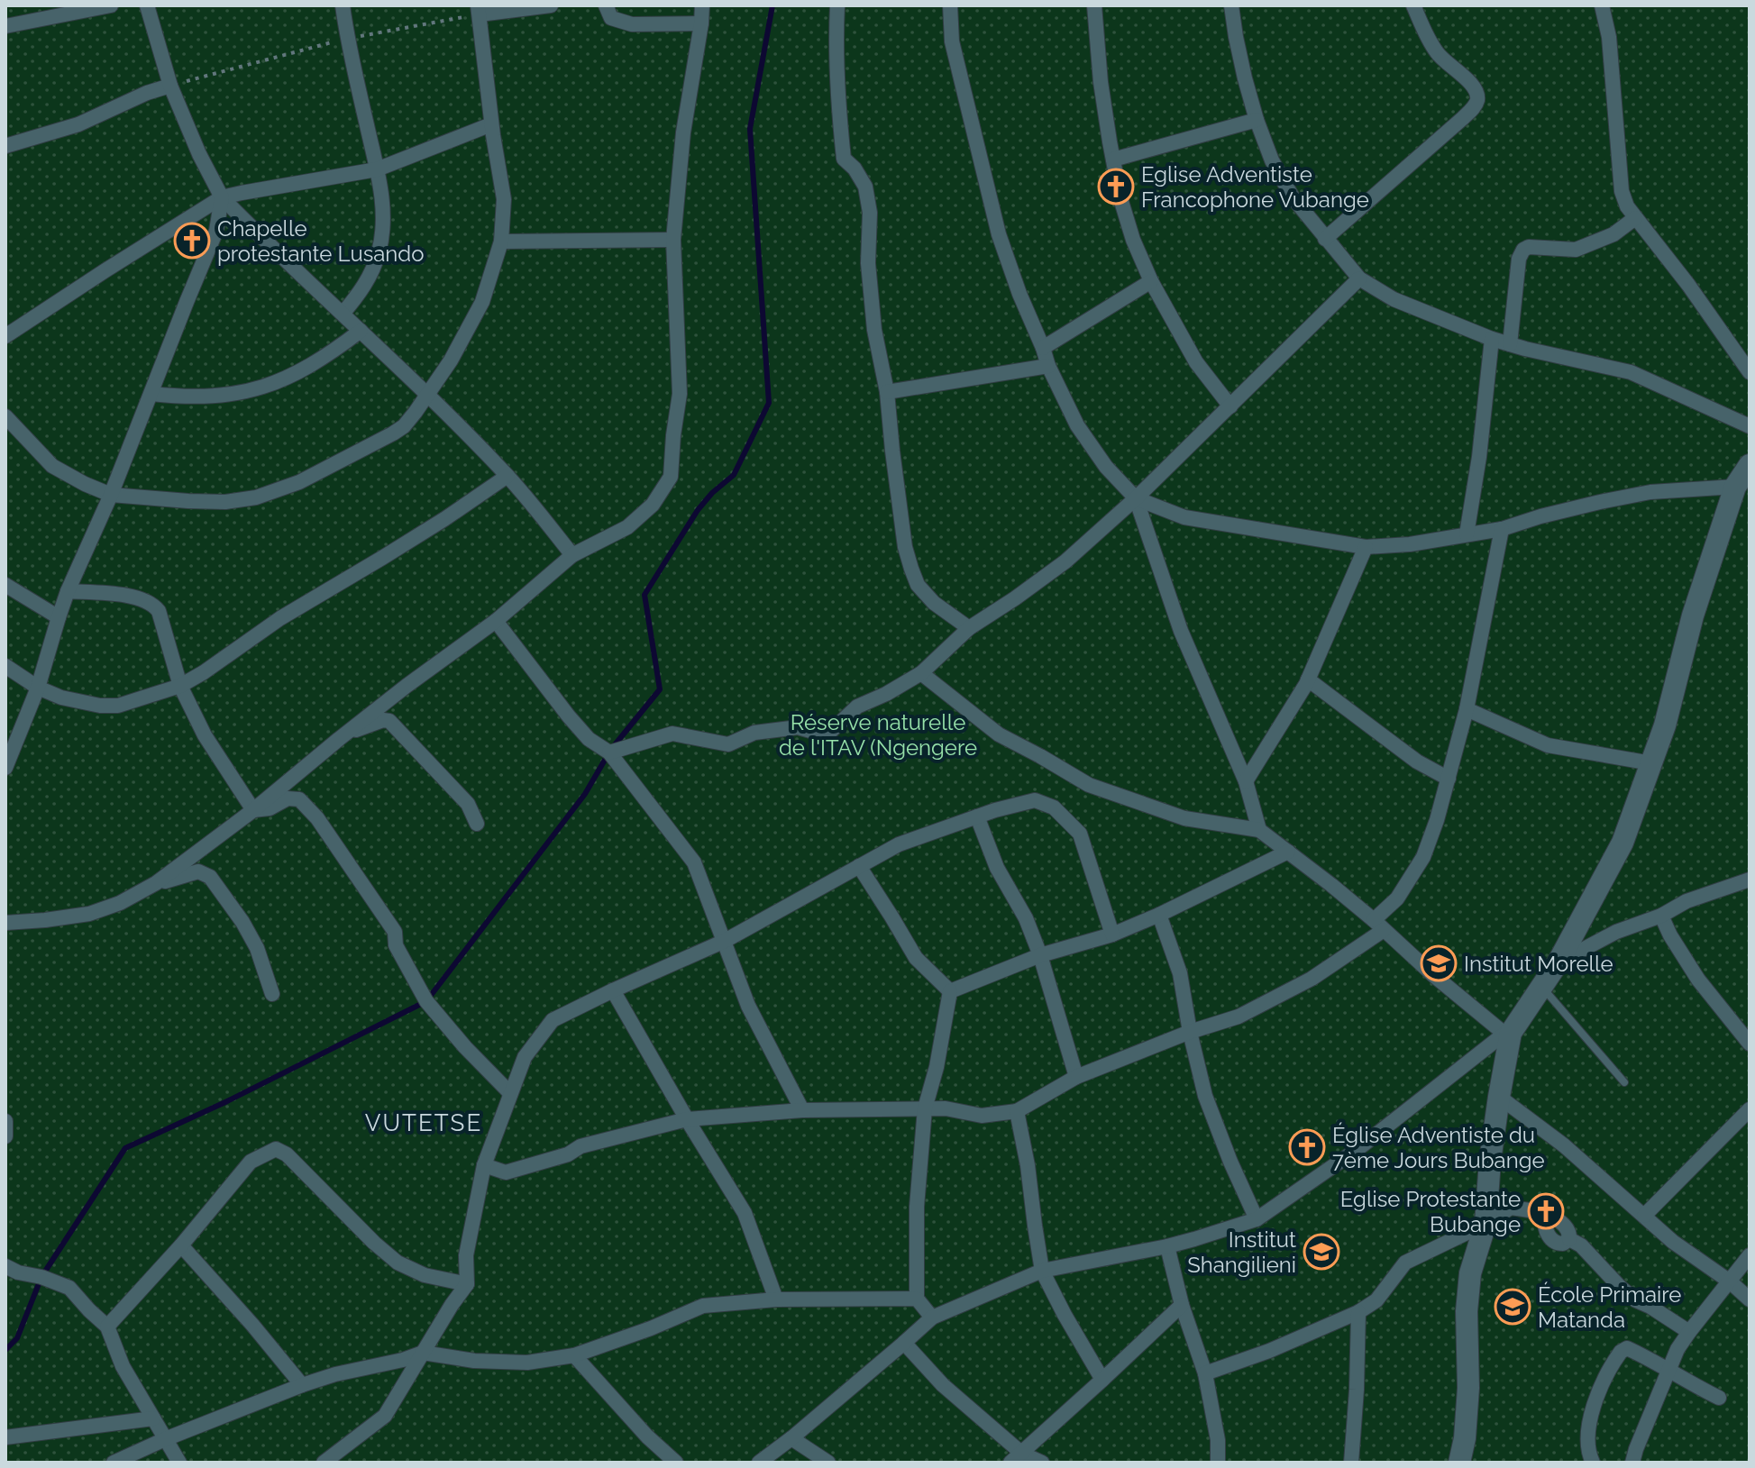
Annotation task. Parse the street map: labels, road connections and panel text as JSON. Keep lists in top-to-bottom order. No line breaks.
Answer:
{"districts":["VUTETSE"],"parks":["Réserve naturelle de l'ITAV (Ngengere"],"places":{"church":["Eglise Adventiste Francophone Vubange","Chapelle protestante Lusando","Église Adventiste du 7ème Jours Bubange","Eglise Protestante Bubange"],"school or university":["Institut Morelle","Institut Shangilieni","École Primaire Matanda"]}}
